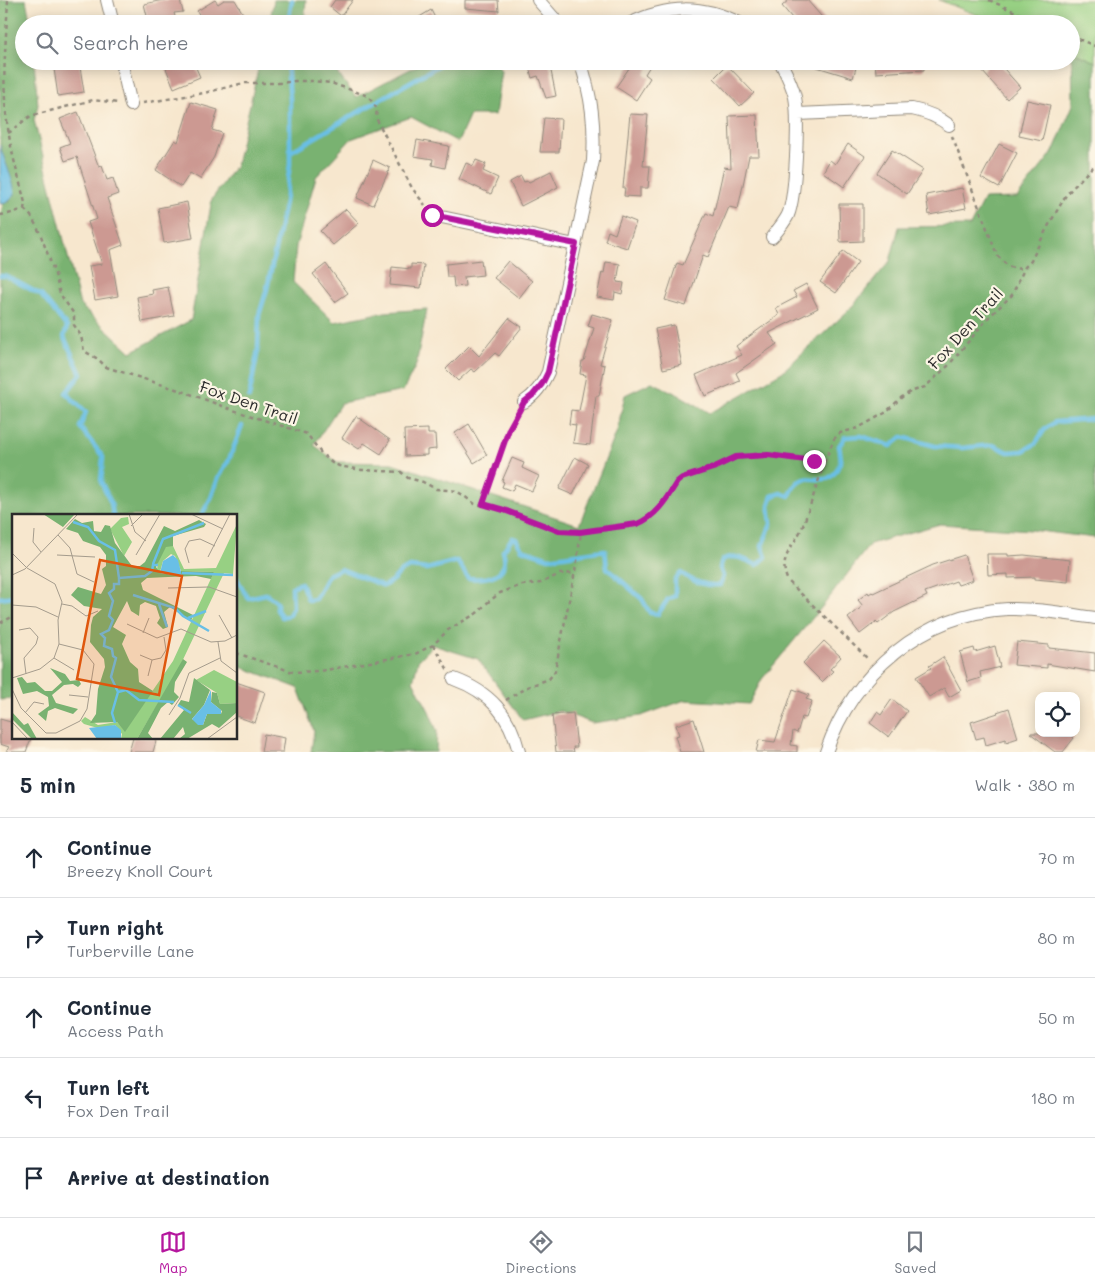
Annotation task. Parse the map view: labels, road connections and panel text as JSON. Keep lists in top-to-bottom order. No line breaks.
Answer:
{"streets":{"path":["Fox Den Trail"]},"page":{"search":"Search here","heading":["5 min","Walk · 380 m"],"list":[["Continue","Breezy Knoll Court","70 m"],["Turn right","Turberville Lane","80 m"],["Continue","Access Path","50 m"],["Turn left","Fox Den Trail","180 m"],"Arrive at destination"],"nav":["Map","Directions","Saved"]}}
